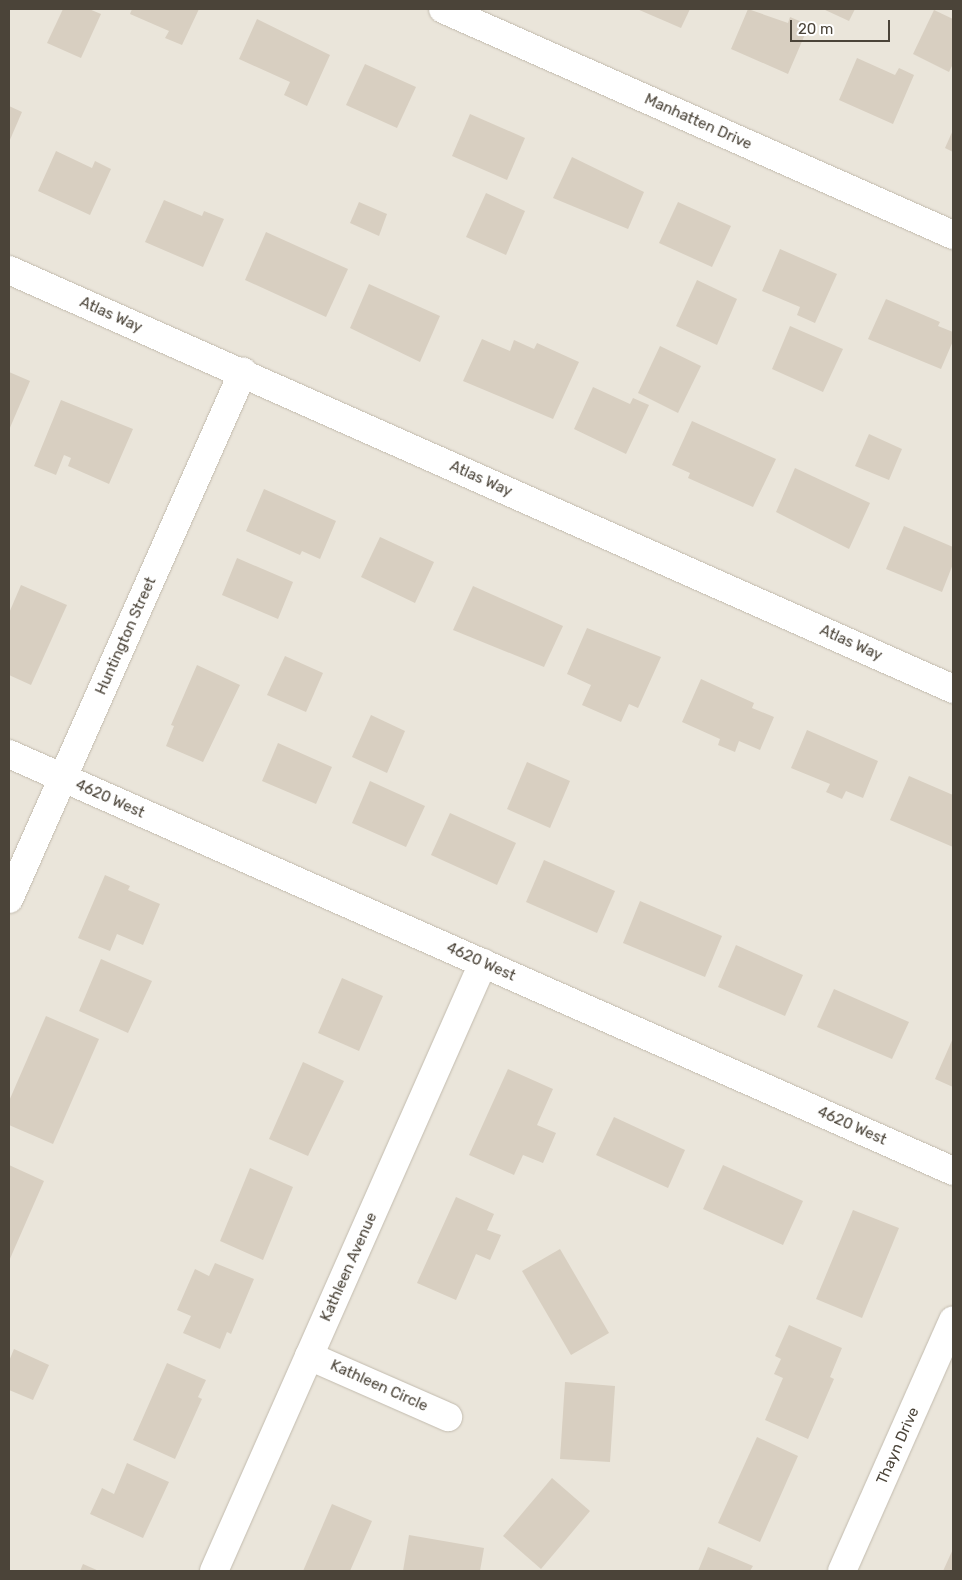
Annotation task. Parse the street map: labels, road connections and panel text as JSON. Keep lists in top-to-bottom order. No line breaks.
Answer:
{"streets":{"street":["Manhatten Drive","Atlas Way","Huntington Street","4620 West","Kathleen Avenue","Kathleen Circle","Thayn Drive"]},"crossings":[["Atlas Way","Huntington Street"],["Huntington Street","4620 West"],["4620 West","Kathleen Avenue"],["Kathleen Avenue","Kathleen Circle"]],"scale_bar":"20 m"}
